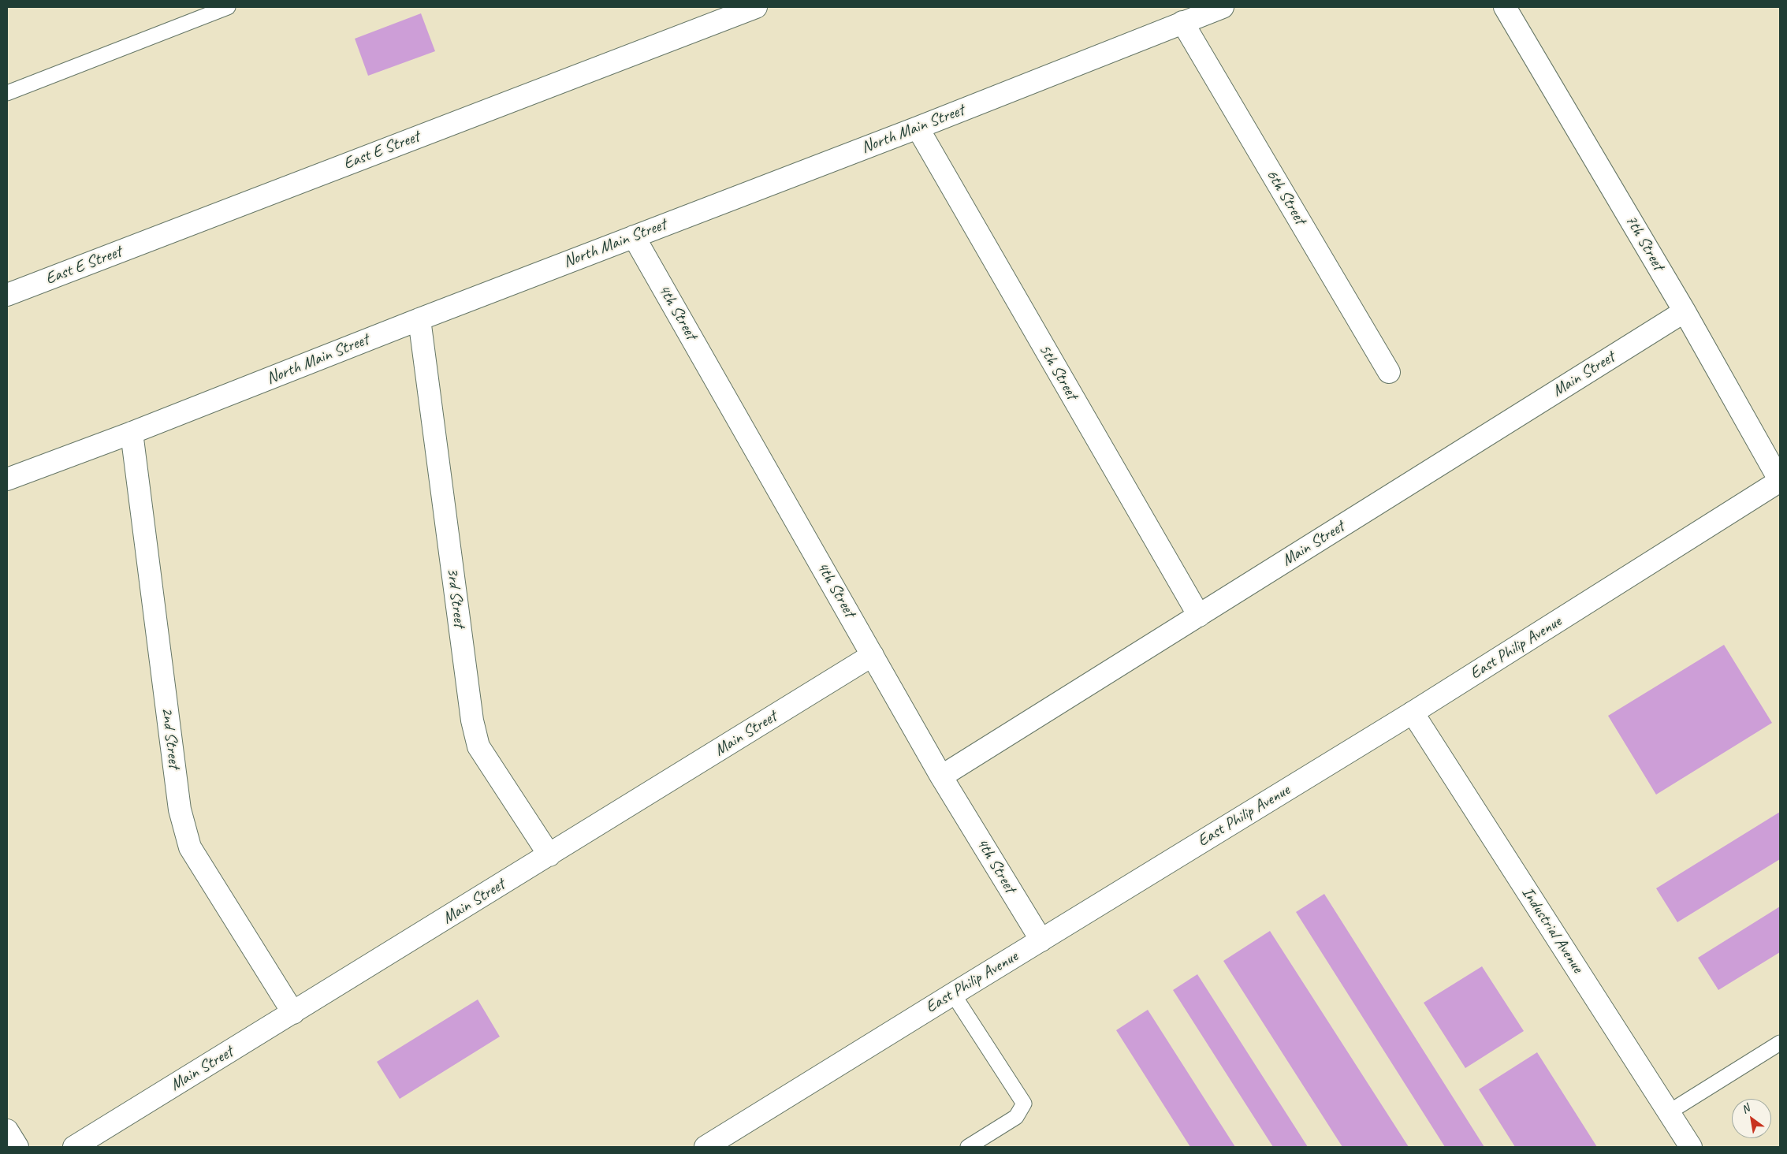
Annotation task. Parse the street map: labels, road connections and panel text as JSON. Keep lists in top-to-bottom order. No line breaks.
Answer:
{"streets":{"street":["North Main Street","East E Street","6th Street","7th Street","4th Street","5th Street","Main Street","3rd Street","East Philip Avenue","2nd Street","Industrial Avenue"]},"crossings":[["North Main Street","6th Street"],["North Main Street","4th Street"],["North Main Street","5th Street"],["North Main Street","3rd Street"],["North Main Street","2nd Street"],["7th Street","Main Street"],["7th Street","East Philip Avenue"],["4th Street","Main Street"],["4th Street","East Philip Avenue"],["5th Street","Main Street"],["Main Street","3rd Street"],["Main Street","2nd Street"],["East Philip Avenue","Industrial Avenue"]],"north":"top left"}
